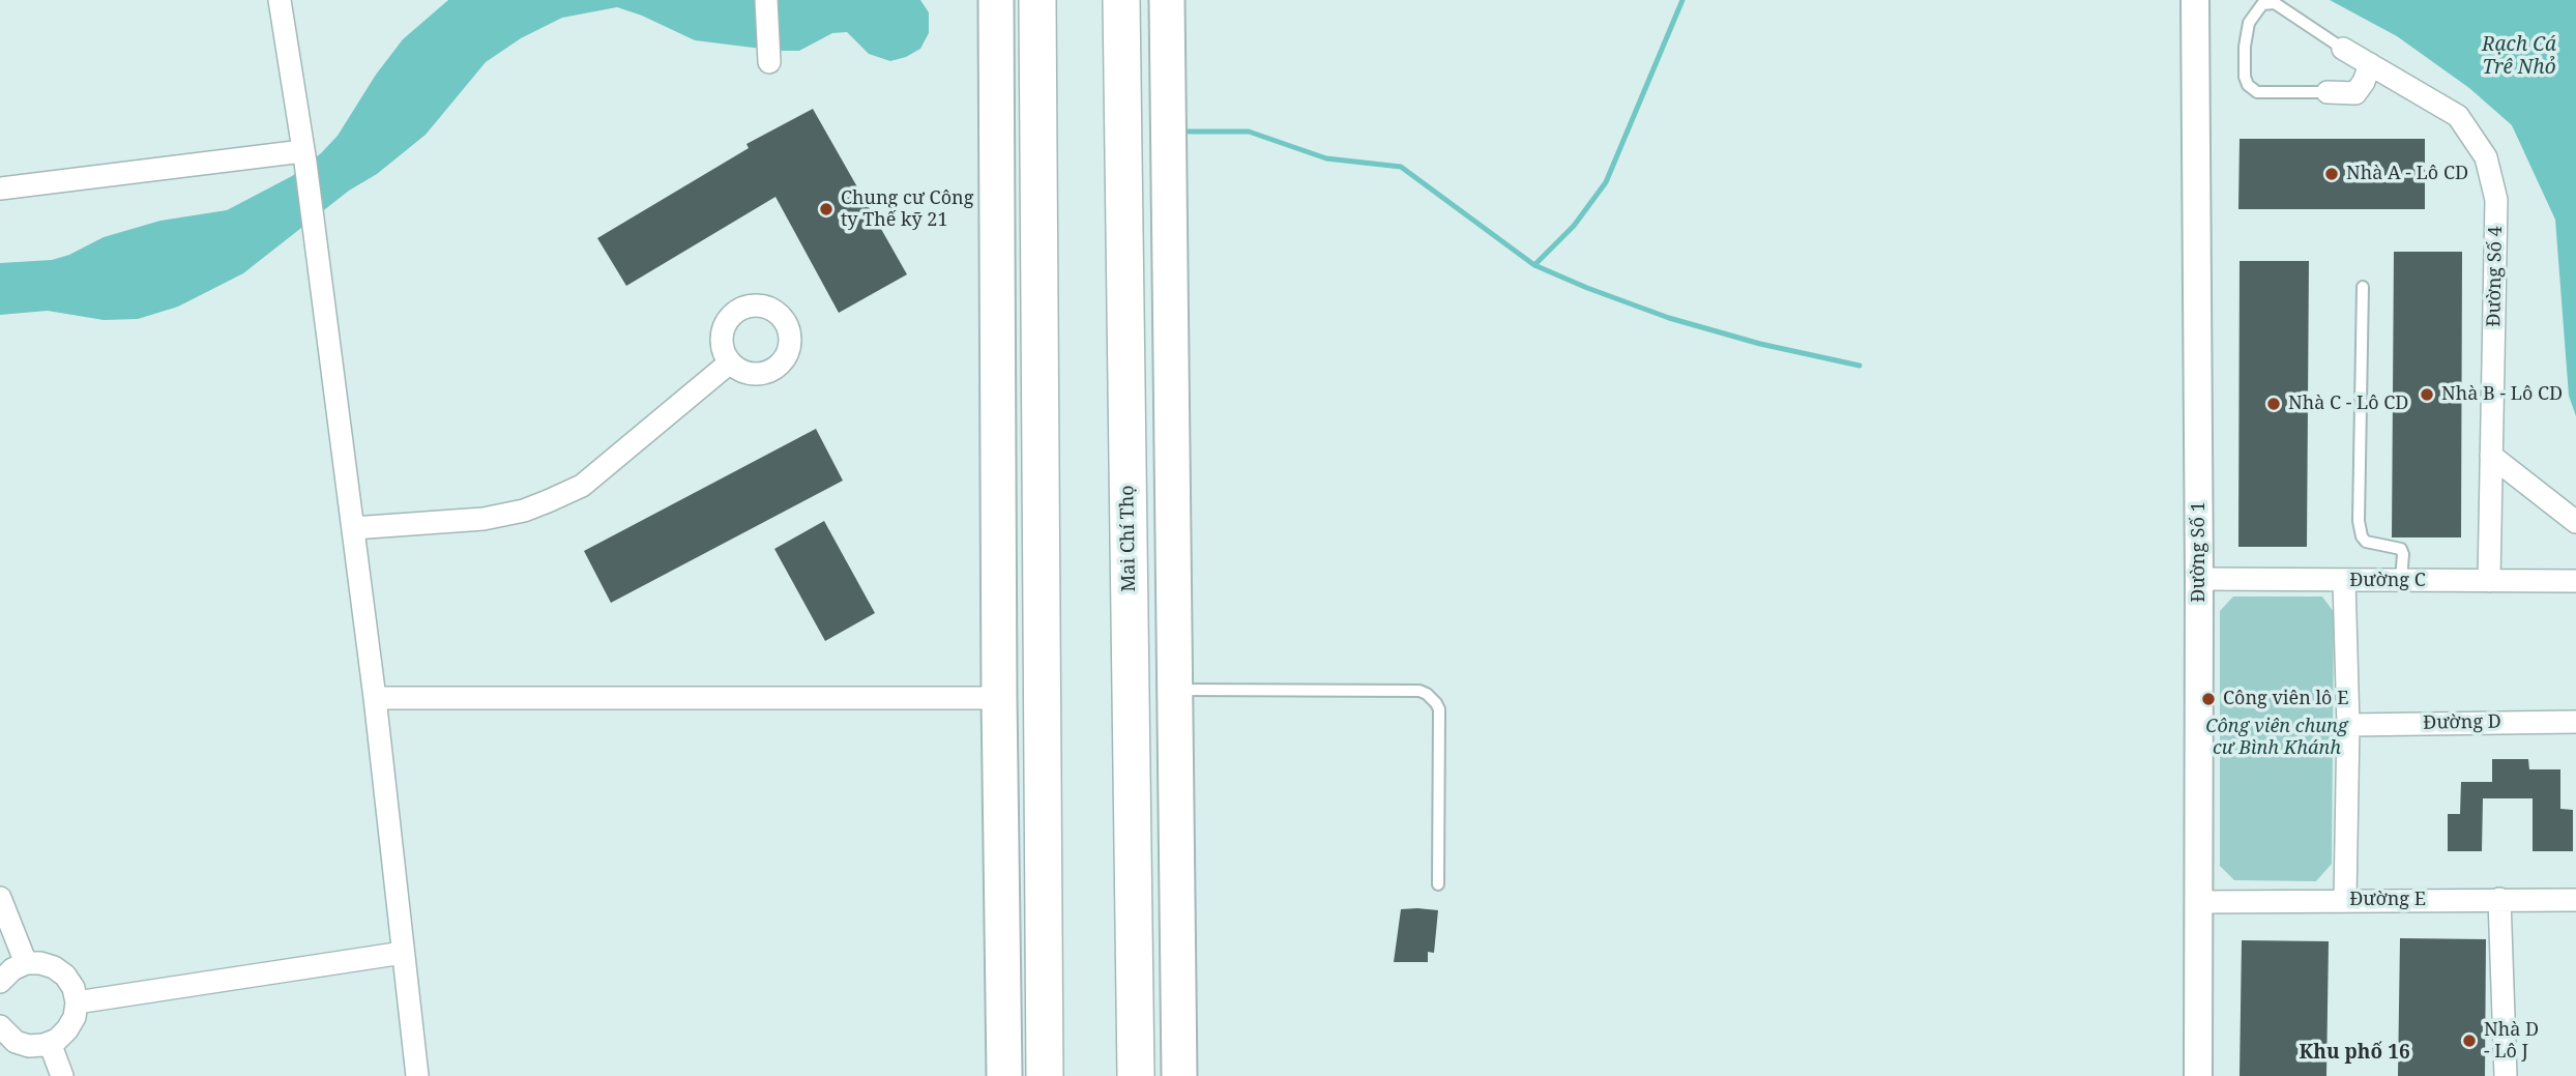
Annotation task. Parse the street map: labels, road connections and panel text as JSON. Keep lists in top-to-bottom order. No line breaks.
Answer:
{"streets":{"highway":["Mai Chí Thọ"],"street":["Đường Số 4","Đường Số 1","Đường C","Đường D","Đường E"]},"crossings":[["Đường Số 4","Đường C"],["Đường Số 1","Đường C"],["Đường Số 1","Đường E"]],"districts":["Khu phố 16"],"water":["Rạch Cá Trê Nhỏ"],"parks":["Công viên chung cư Bình Khánh"],"places":["Nhà A - Lô CD","Chung cư Công ty Thế kỹ 21","Nhà B - Lô CD","Nhà C - Lô CD","Công viên lô E","Nhà D - Lô J"]}
